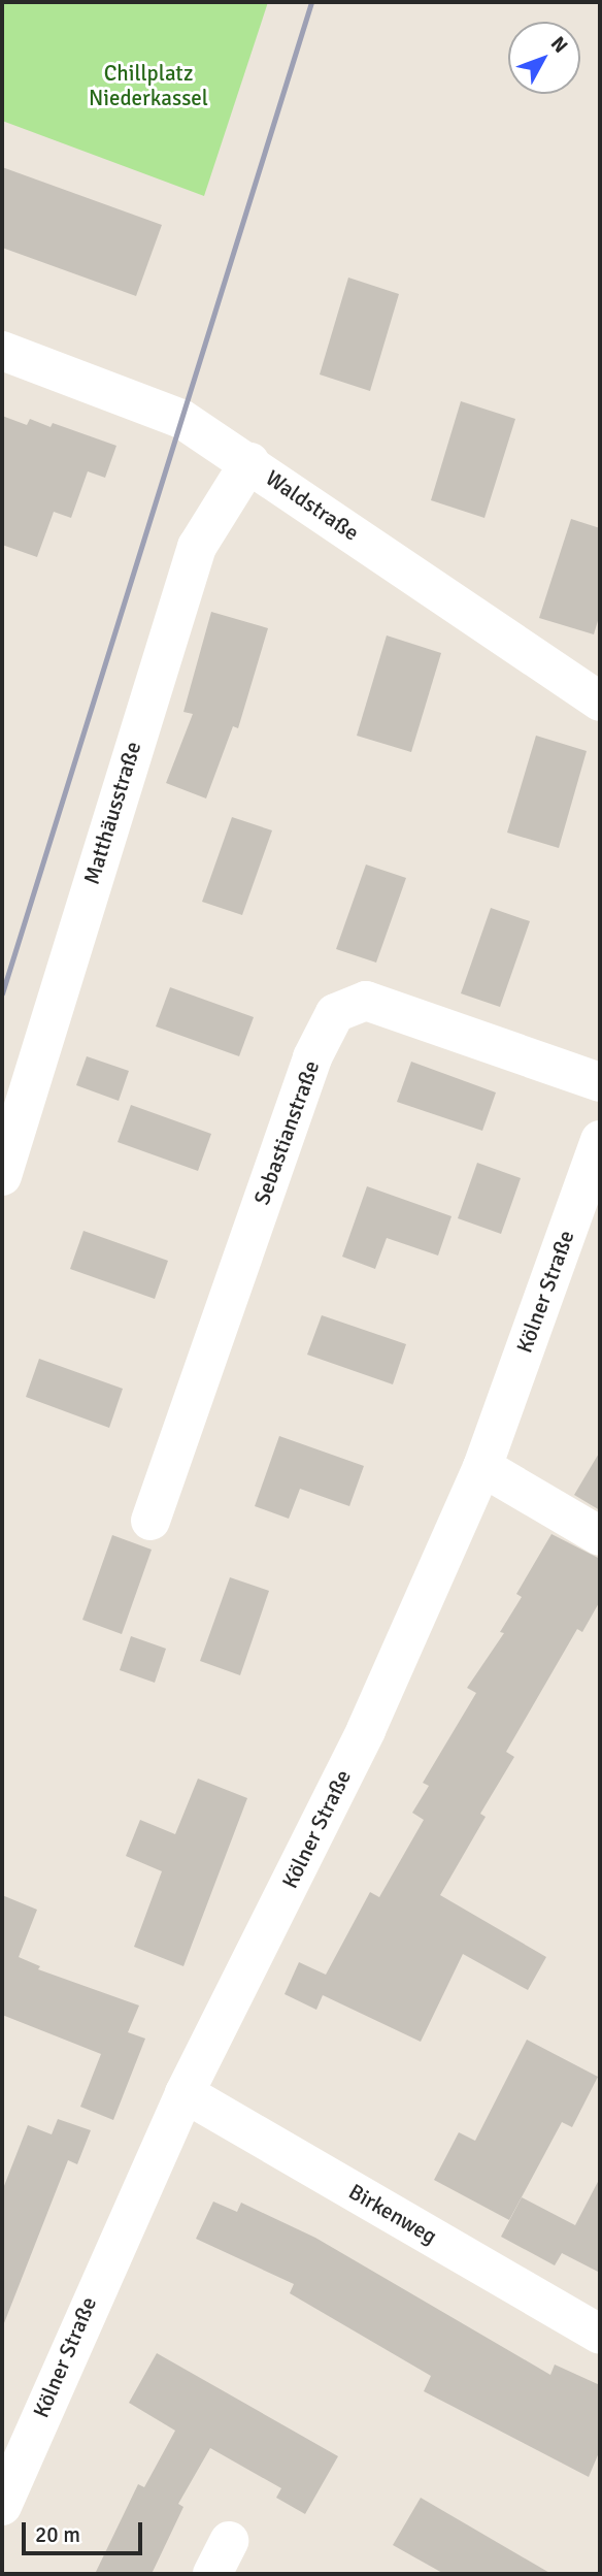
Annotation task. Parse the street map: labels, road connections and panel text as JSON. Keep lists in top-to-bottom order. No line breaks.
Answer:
{"streets":{"street":["Waldstraße","Matthäusstraße","Sebastianstraße","Kölner Straße","Birkenweg"]},"crossings":[["Waldstraße","Matthäusstraße"],["Kölner Straße","Birkenweg"]],"parks":["Chillplatz Niederkassel"],"scale_bar":"20 m","north":"top right"}
